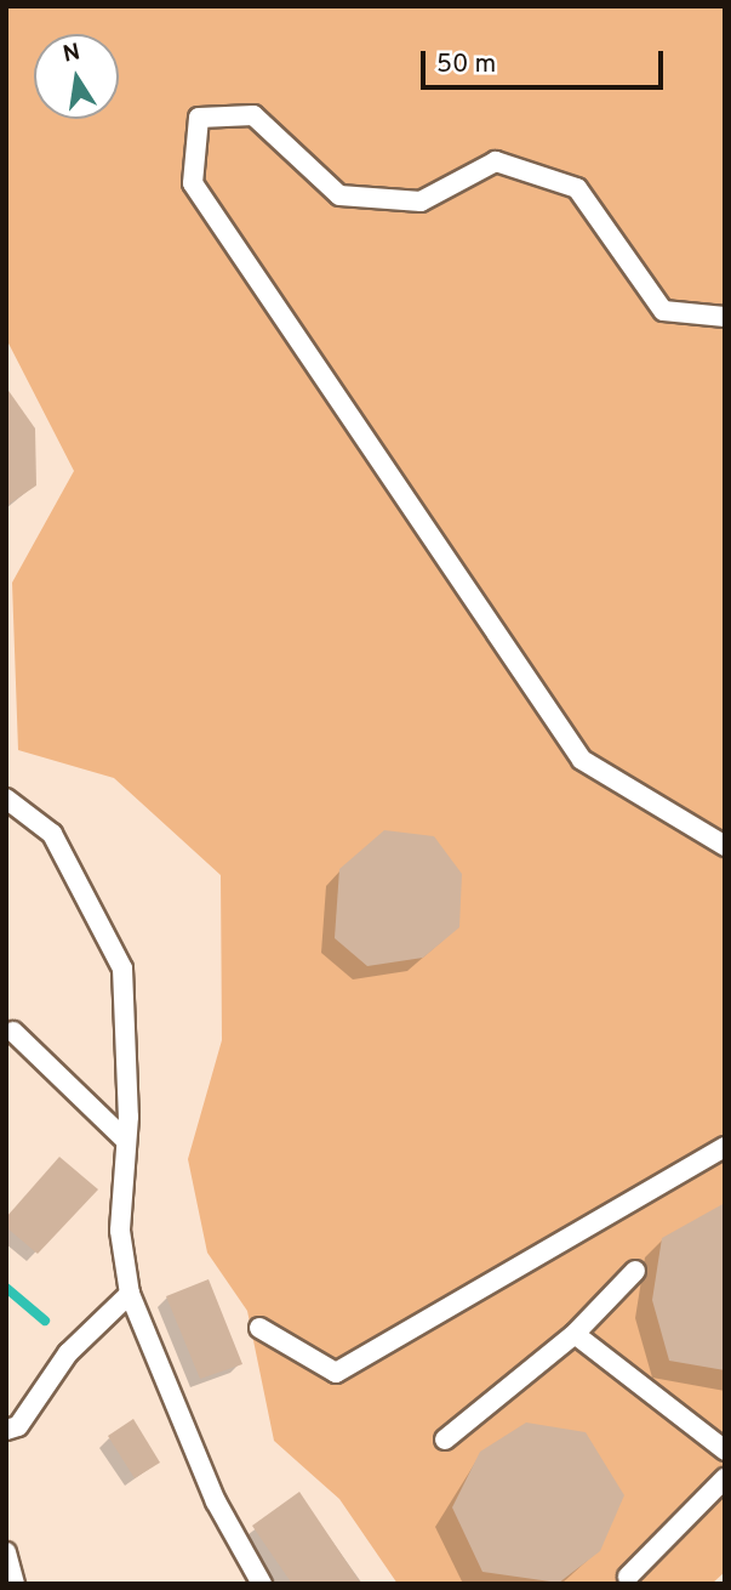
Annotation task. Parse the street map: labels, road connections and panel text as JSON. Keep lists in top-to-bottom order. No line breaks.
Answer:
{"scale_bar":"50 m","north":"top"}
